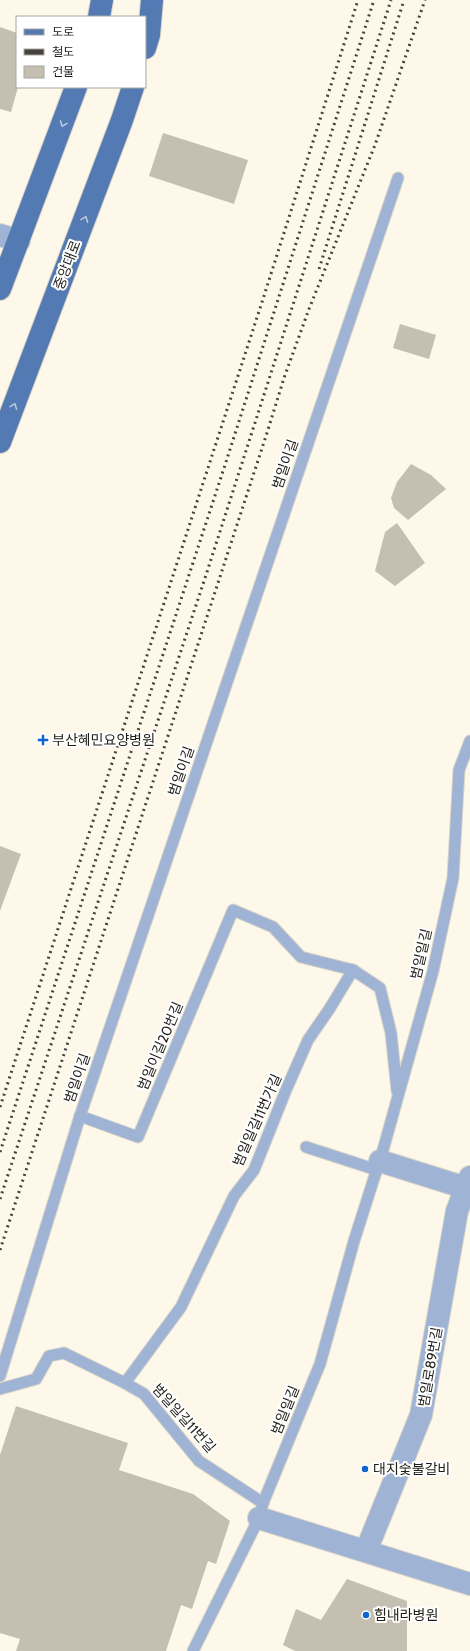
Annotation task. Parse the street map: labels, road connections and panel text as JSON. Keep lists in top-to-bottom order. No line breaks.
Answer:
{"streets":{"main road":["중앙대로"],"street":["범일로89번길"],"lane":["범일이길","범일일길","범일이길20번길","범일일길11번가길","범일일길11번길"]},"crossings":[["범일이길","범일이길20번길"],["범일일길","범일일길11번길"],["범일이길20번길","범일일길11번가길"],["범일일길11번가길","범일일길11번길"]],"places":{"health":["부산혜민요양병원"],"other":["대지숯불갈비","힘내라병원"]},"legend":["도로","철도","건물"]}
